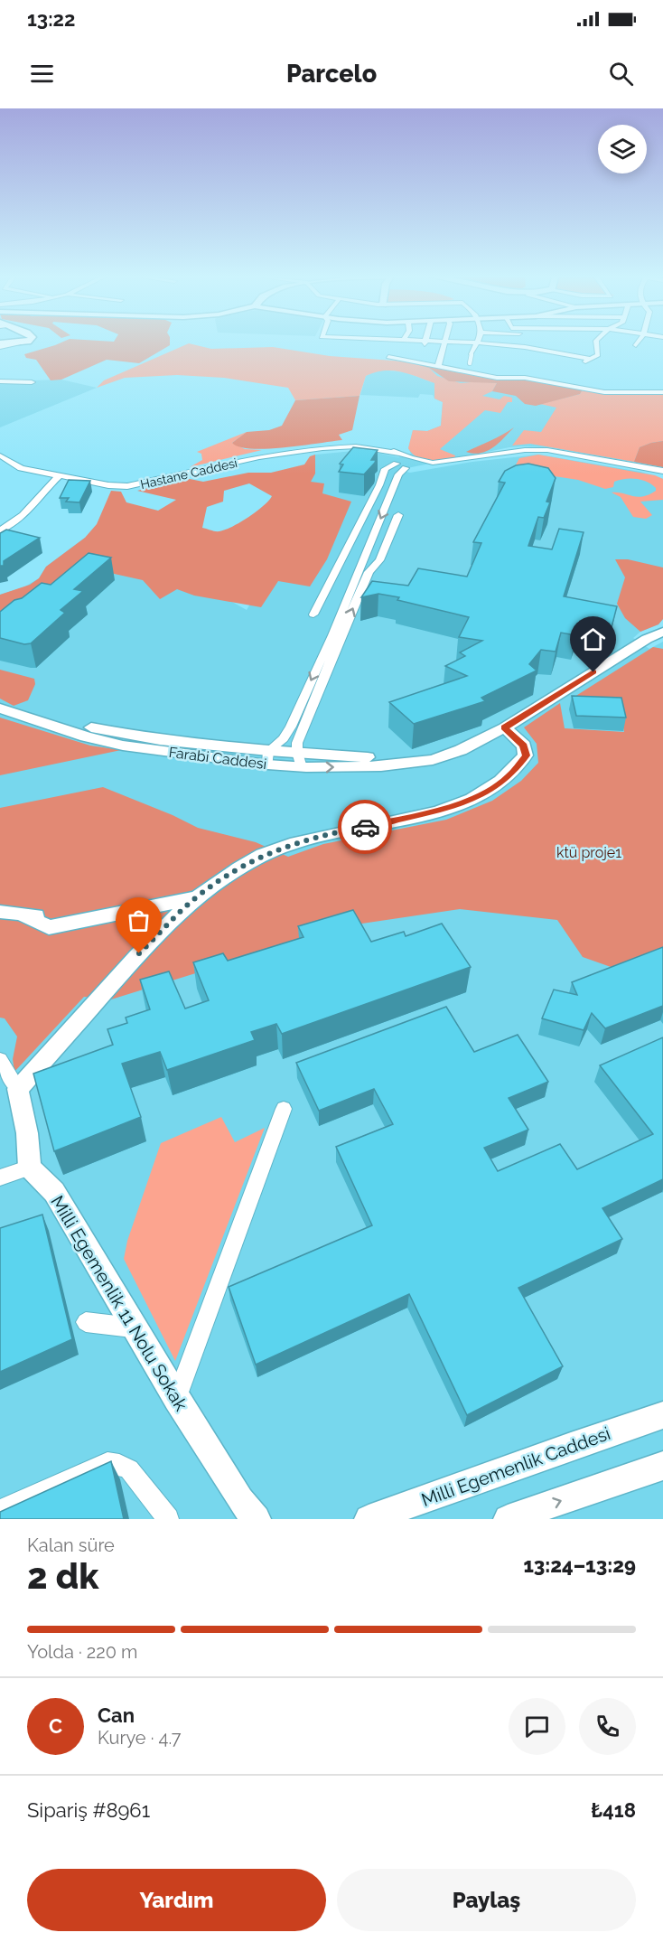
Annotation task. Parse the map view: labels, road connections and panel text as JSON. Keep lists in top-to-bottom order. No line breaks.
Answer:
{"streets":{"street":["Hastane Caddesi","Farabi Caddesi","Milli Egemenlik 11 Nolu Sokak","Milli Egemenlik Caddesi"]},"parks":["ktü proje1"],"page":{"status":"13:22","header":"Parcelo","heading":["2 dk","Kalan süre","13:24–13:29"],"panel":["Can","Kurye · 4.7","Sipariş #8961","₺418"],"bar":"Yolda · 220 m","round":"C","buttons":["Yardım","Paylaş"]}}
